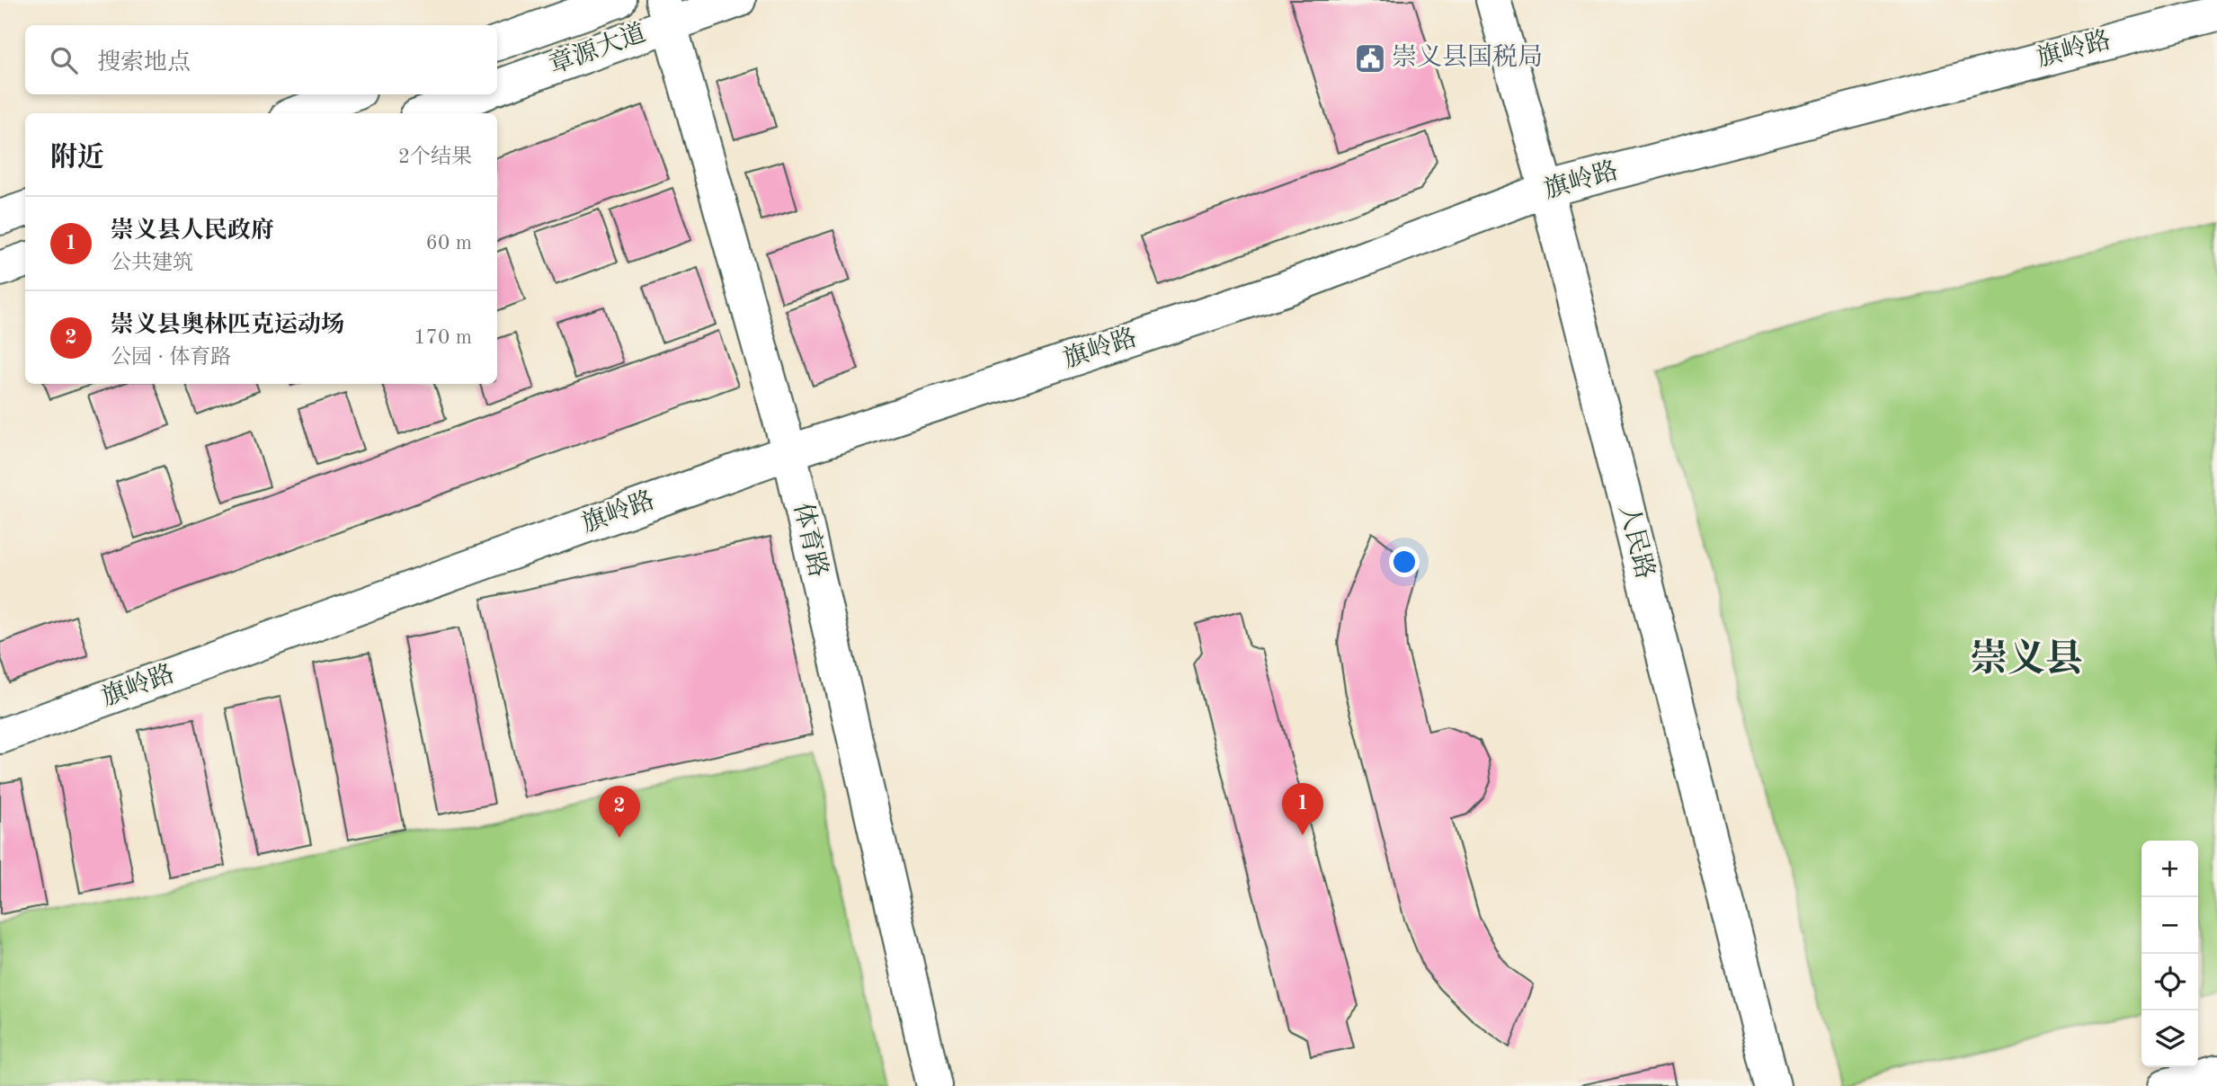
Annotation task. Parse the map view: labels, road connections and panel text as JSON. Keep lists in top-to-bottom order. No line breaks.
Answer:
{"streets":{"street":["章源大道","旗岭路","体育路","人民路"]},"crossings":[["章源大道","体育路"],["旗岭路","体育路"],["旗岭路","人民路"]],"districts":["崇义县"],"places":{"public building":["崇义县国税局"]},"page":{"search":"搜索地点","heading":["附近","2个结果"],"list":[{"mark":"1","name":"崇义县人民政府","note":"公共建筑","value":"60 m"},{"mark":"2","name":"崇义县奥林匹克运动场","note":"公园 · 体育路","value":"170 m"}],"pins":["1","2"],"map_buttons":["+","−"]}}
